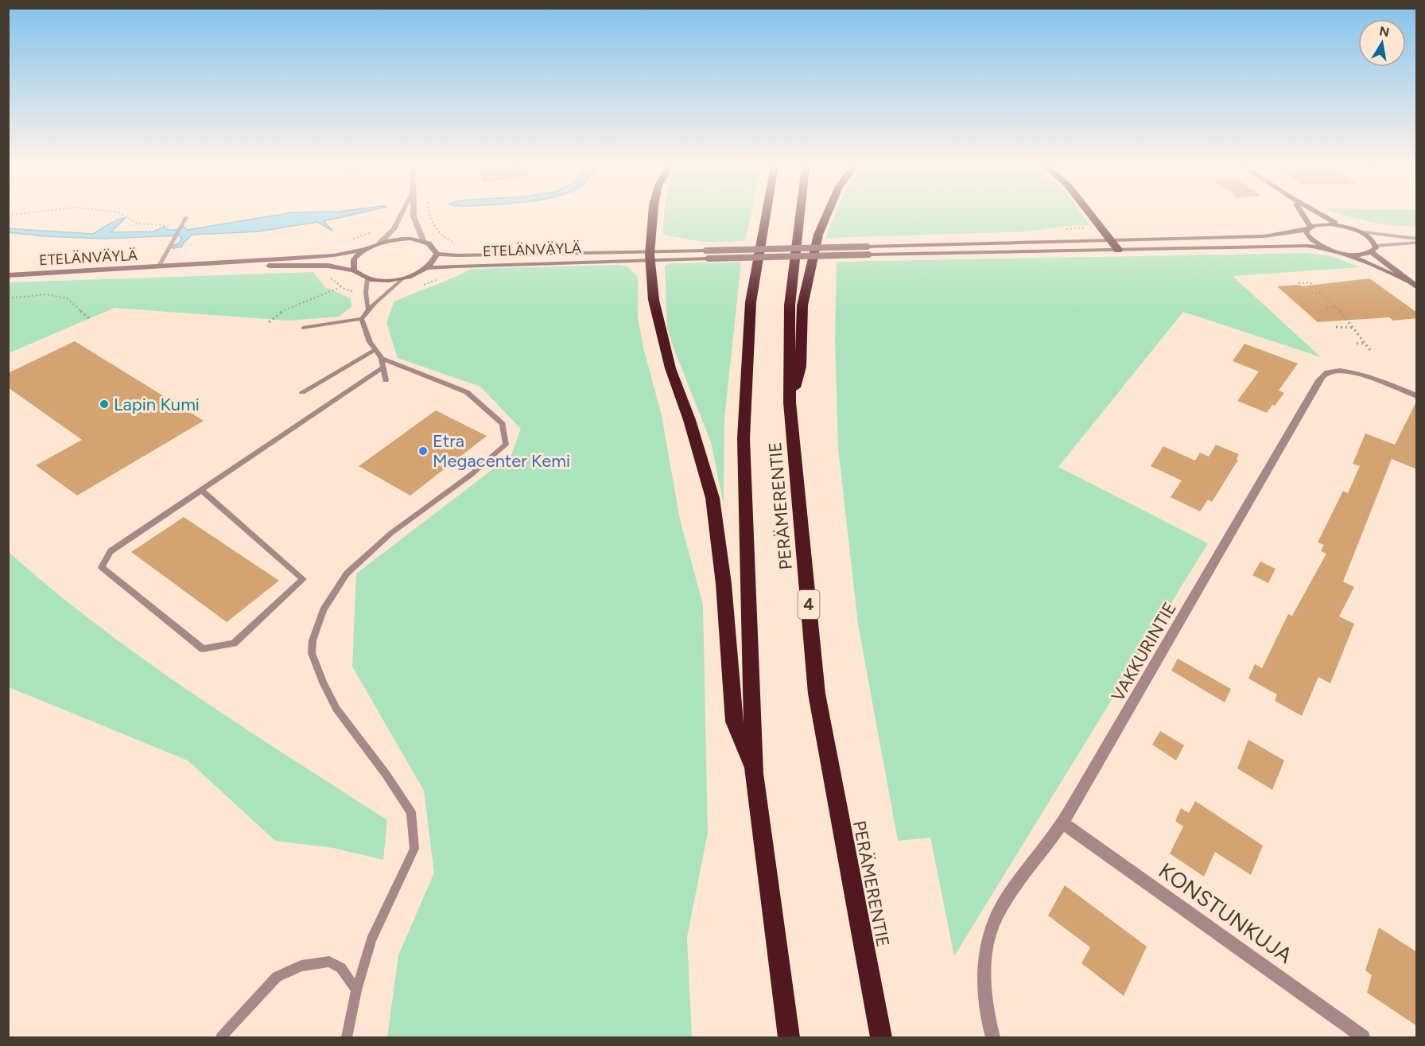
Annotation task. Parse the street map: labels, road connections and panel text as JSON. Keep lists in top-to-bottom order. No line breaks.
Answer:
{"streets":{"highway":["PERÄMERENTIE","4"],"main road":["ETELÄNVÄYLÄ"],"street":["VAKKURINTIE","KONSTUNKUJA"]},"crossings":[["VAKKURINTIE","KONSTUNKUJA"]],"places":["Lapin Kumi","Etra Megacenter Kemi"],"north":"top"}
